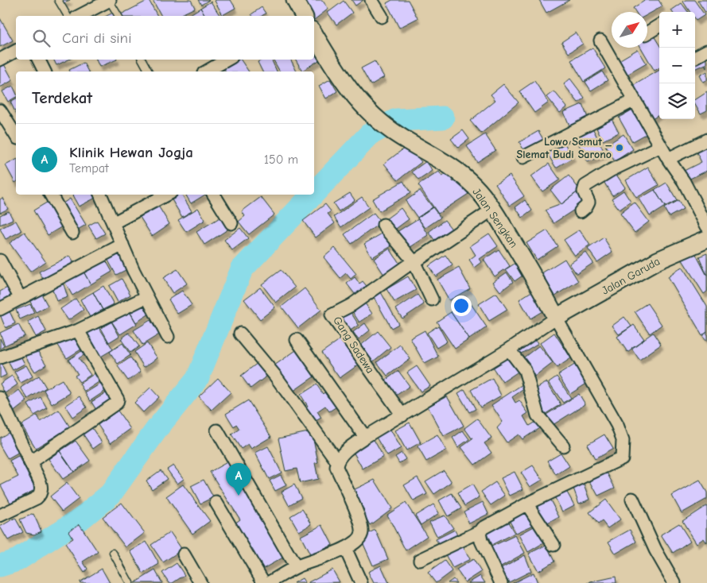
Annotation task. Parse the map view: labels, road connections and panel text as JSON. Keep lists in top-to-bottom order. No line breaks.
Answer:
{"streets":{"main road":["Jalan Sengkan","Jalan Garuda"],"street":["Gang Sadewa"]},"crossings":[["Jalan Sengkan","Jalan Garuda"],["Jalan Sengkan","Gang Sadewa"]],"places":["Lowo Semut _ Slemat Budi Sarono"],"north":"top right","page":{"map_buttons":["+","−"],"search":"Cari di sini","heading":"Terdekat","list":[{"mark":"A","name":"Klinik Hewan Jogja","note":"Tempat","value":"150 m"}],"pins":"A"}}
